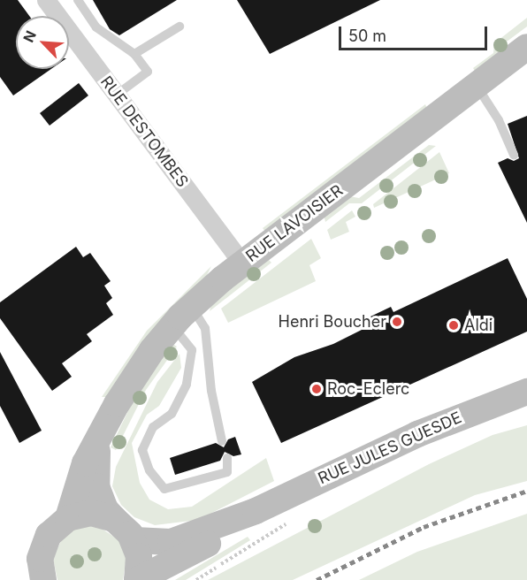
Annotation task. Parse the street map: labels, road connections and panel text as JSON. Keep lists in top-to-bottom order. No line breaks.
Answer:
{"streets":{"street":["RUE DESTOMBES","RUE LAVOISIER","RUE JULES GUESDE"]},"crossings":[["RUE DESTOMBES","RUE LAVOISIER"],["RUE LAVOISIER","RUE JULES GUESDE"]],"places":["Henri Boucher","Aldi","Roc-Eclerc"],"scale_bar":"50 m","north":"top left"}
